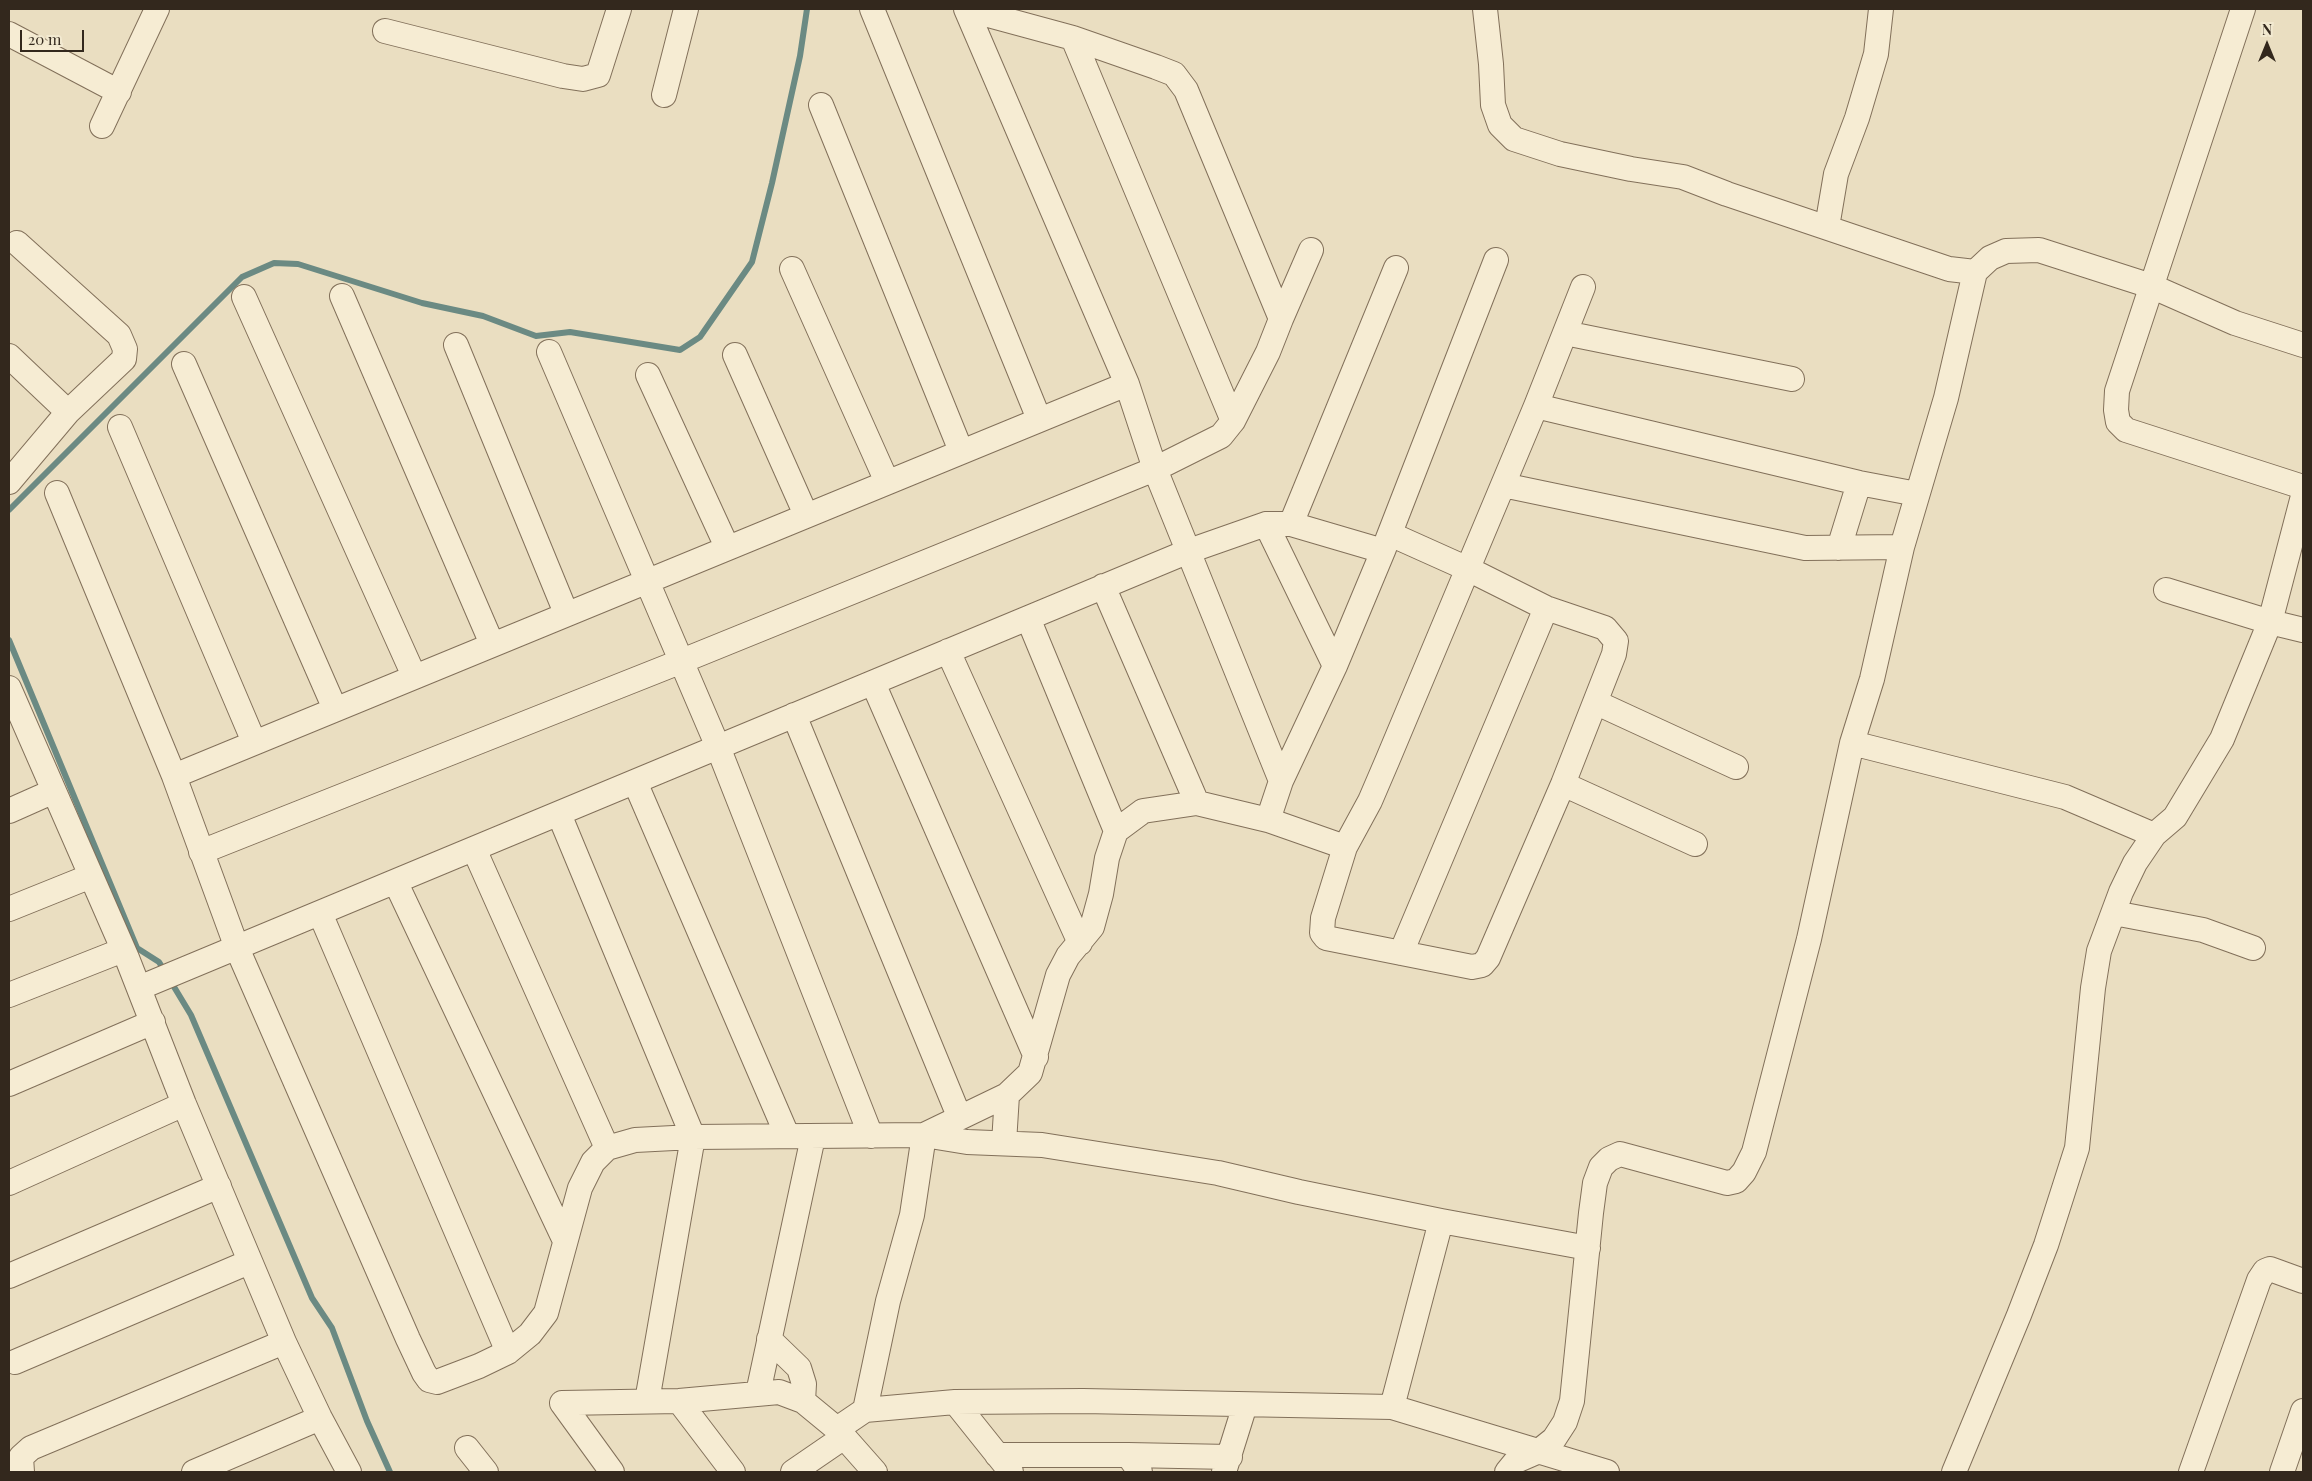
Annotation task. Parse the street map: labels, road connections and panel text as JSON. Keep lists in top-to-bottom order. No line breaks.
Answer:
{"scale_bar":"20 m","north":"top"}
